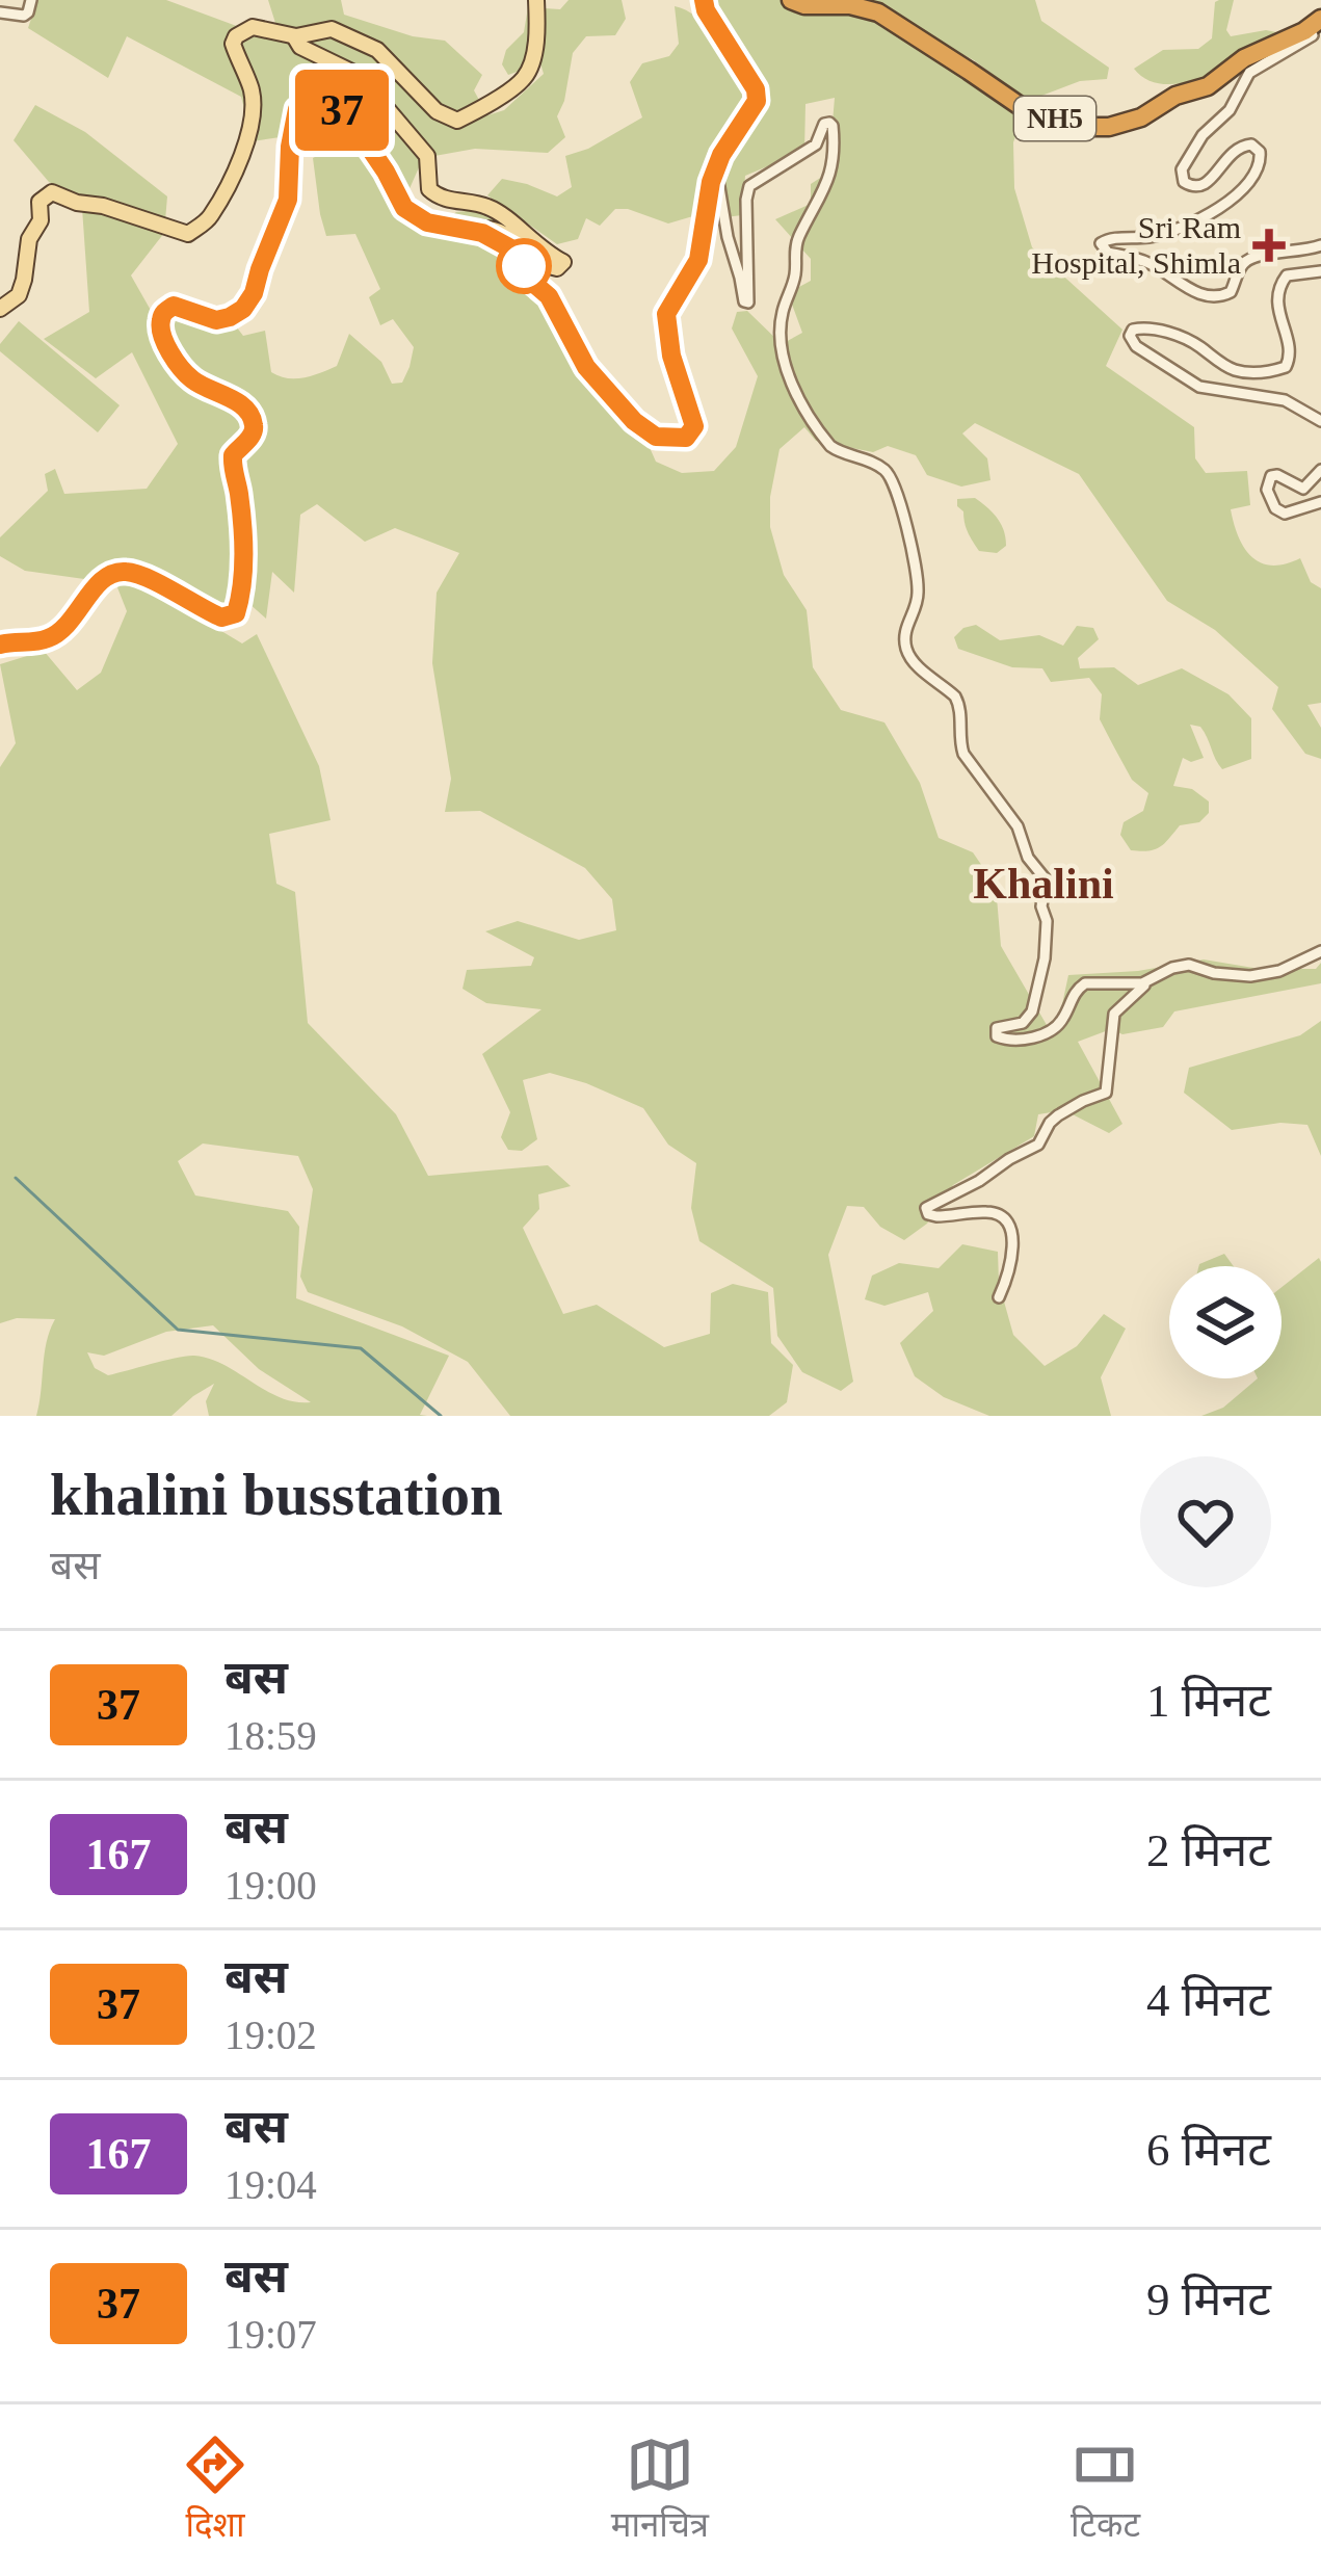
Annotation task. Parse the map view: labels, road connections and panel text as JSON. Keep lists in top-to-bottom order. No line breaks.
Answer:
{"streets":{"highway":["NH5"]},"districts":["Khalini"],"places":{"health":["Sri Ram Hospital, Shimla"]},"lines":["bus line 37"],"page":{"on_map":"37","heading":["khalini busstation","बस"],"list":[{"mark":"37","name":"बस","note":"18:59","value":"1 मिनट"},{"mark":"167","name":"बस","note":"19:00","value":"2 मिनट"},{"mark":"37","name":"बस","note":"19:02","value":"4 मिनट"},{"mark":"167","name":"बस","note":"19:04","value":"6 मिनट"},{"mark":"37","name":"बस","note":"19:07","value":"9 मिनट"}],"tabs":["दिशा","मानचित्र","टिकट"]}}
